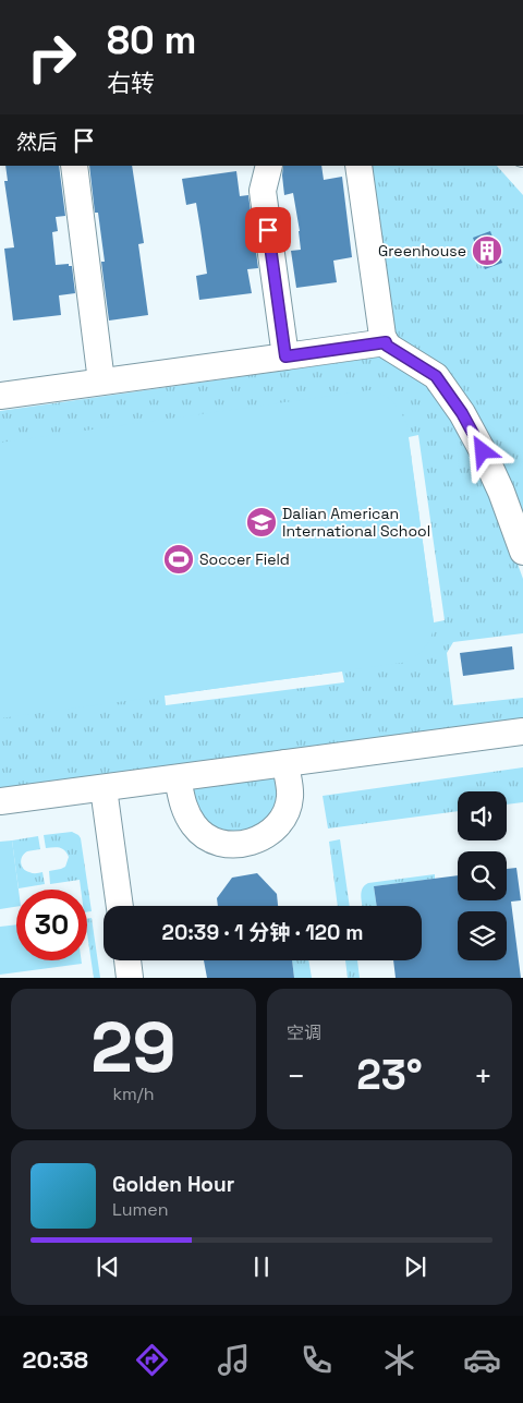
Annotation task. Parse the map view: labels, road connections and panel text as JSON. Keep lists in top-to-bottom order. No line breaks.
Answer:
{"places":{"building":["Greenhouse"],"school or university":["Dalian American International School"],"sports":["Soccer Field"]},"page":{"turn":["80 m","右转"],"then":"然后","limit":"30","trip":"20:39 · 1 分钟 · 120 m","tile":[["29","km/h"],"空调"],"heat":["−","23°","+"],"song":["Golden Hour","Lumen"],"tabs":"20:38"}}
